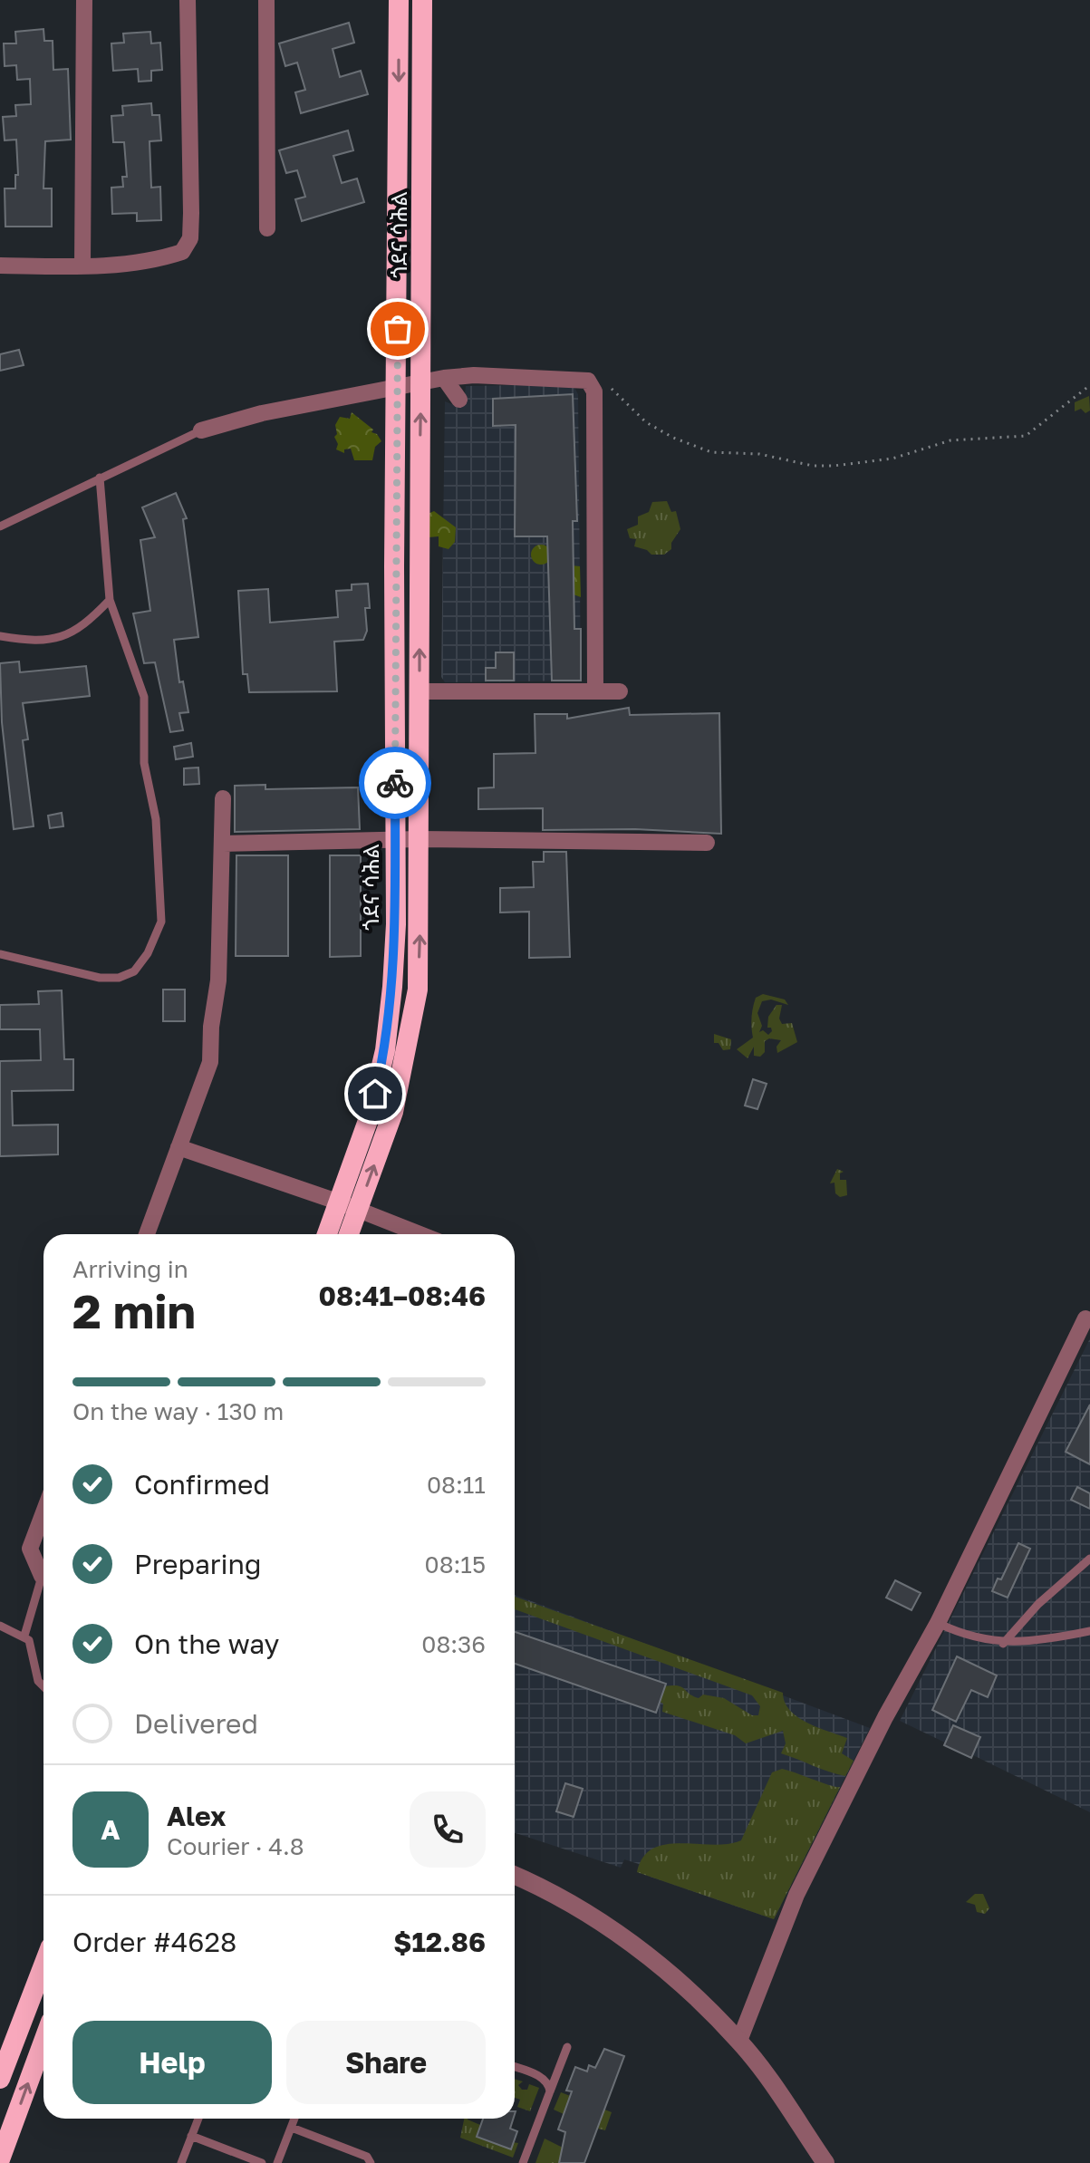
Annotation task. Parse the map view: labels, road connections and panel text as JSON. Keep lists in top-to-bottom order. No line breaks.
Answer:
{"streets":{"highway":["ጎደና ሳሕል"]},"page":{"heading":["2 min","Arriving in","08:41–08:46"],"panel":["Alex","Courier · 4.8","Order #4628","$12.86"],"bar":"On the way · 130 m","list":[["Confirmed","08:11"],["Preparing","08:15"],["On the way","08:36"],"Delivered"],"round":"A","buttons":["Help","Share"]}}
